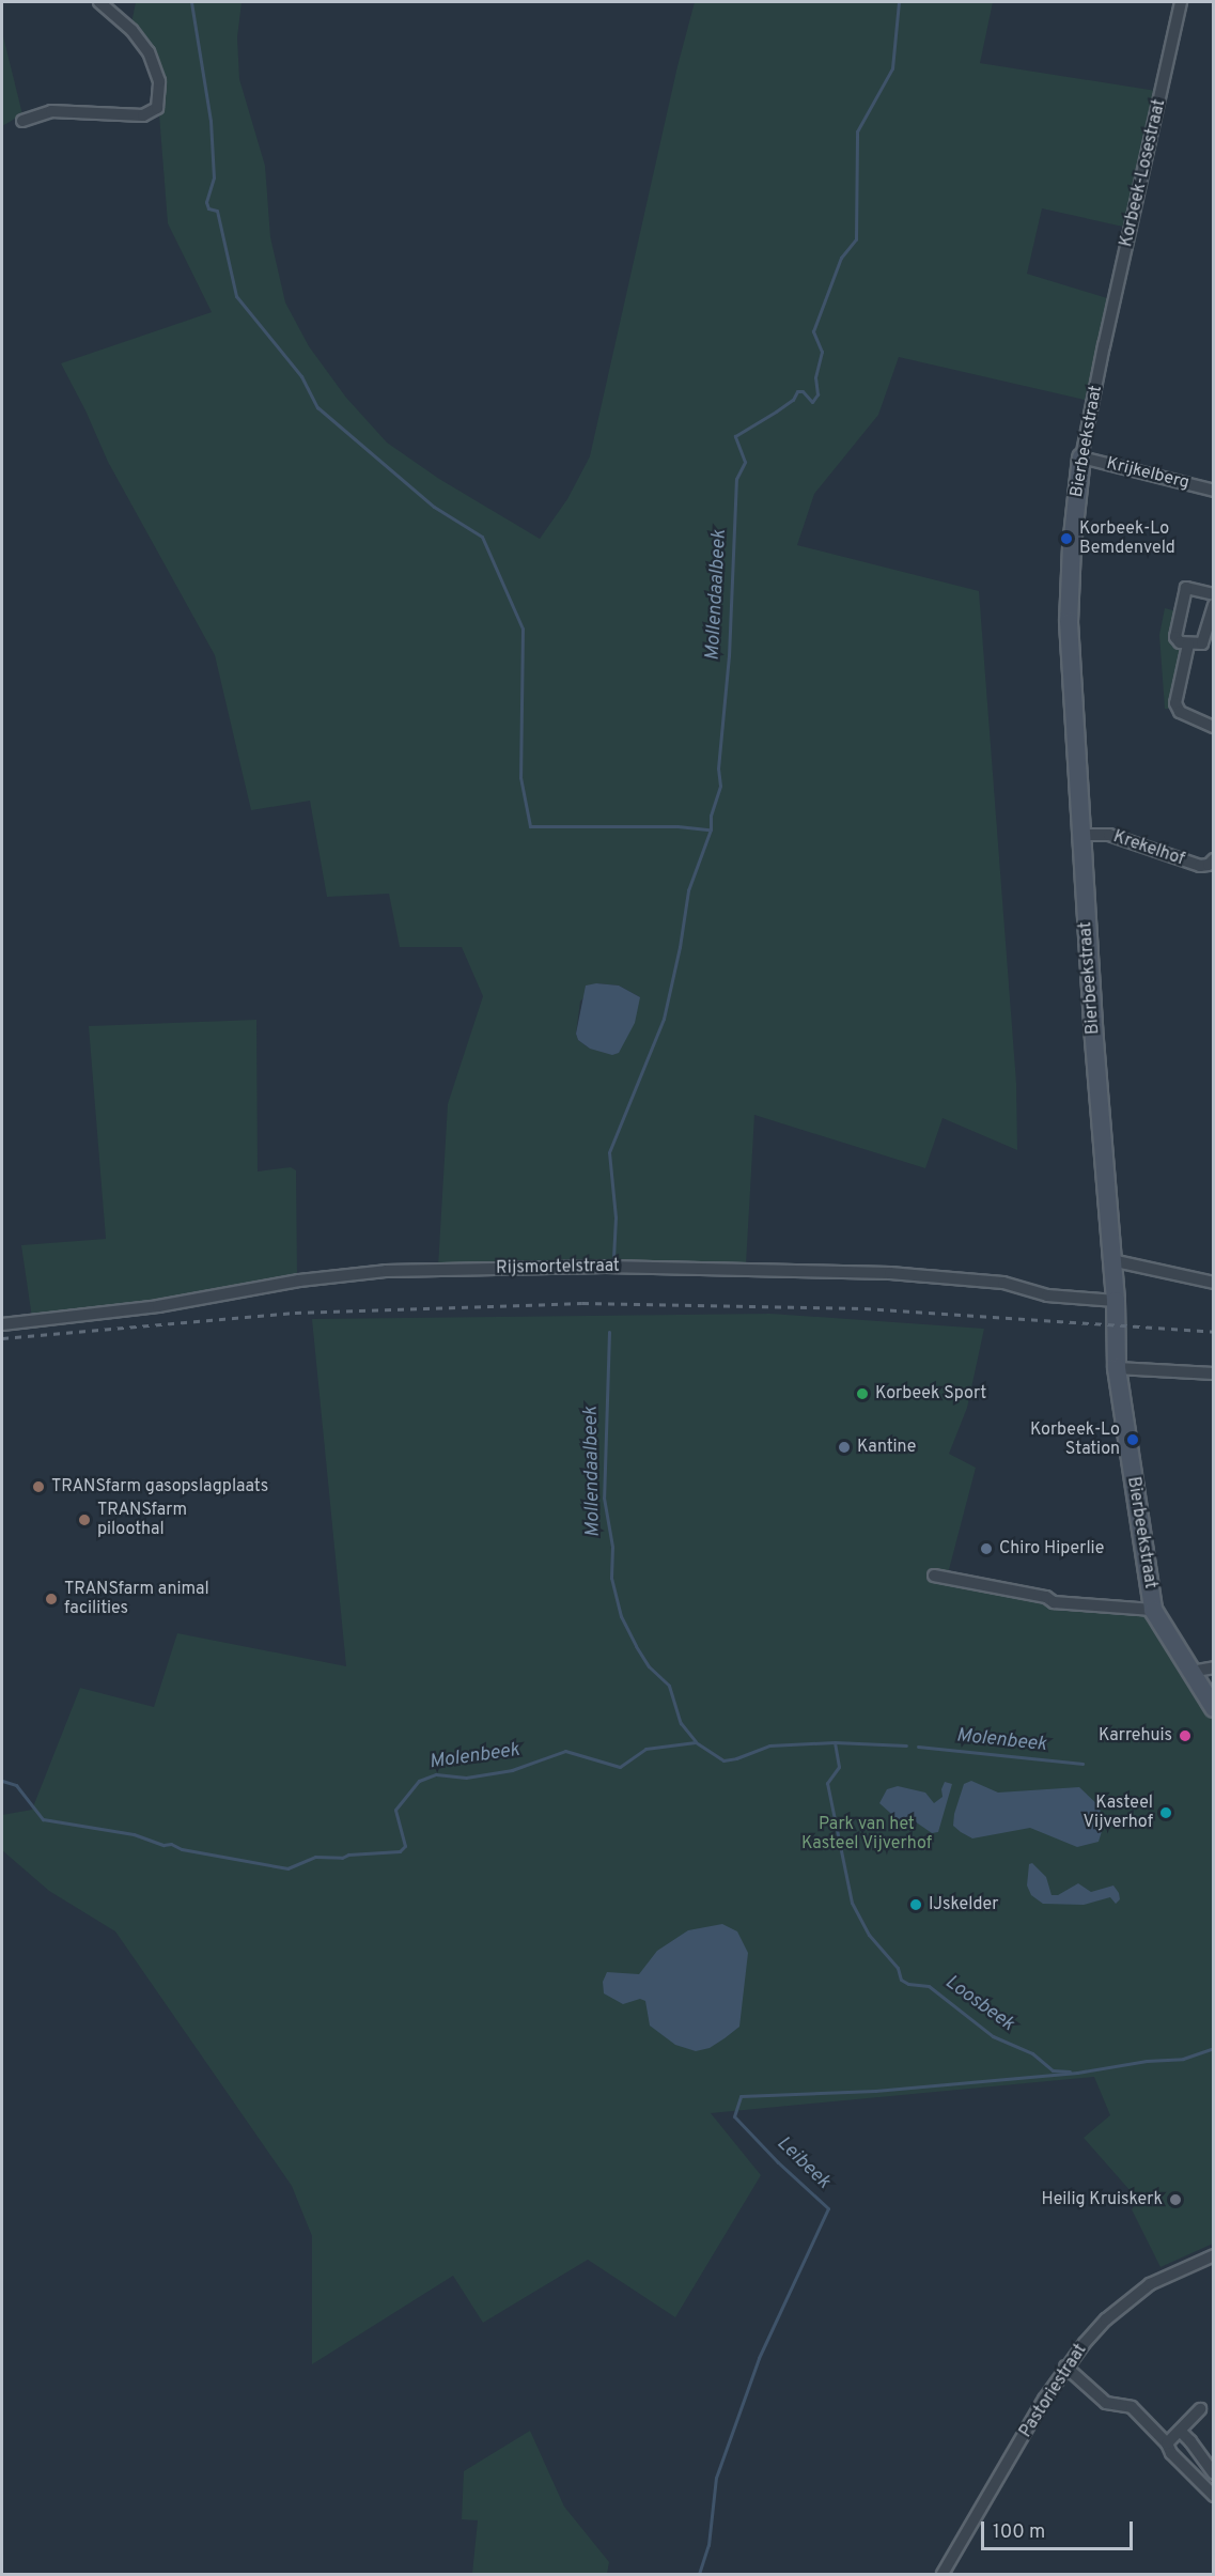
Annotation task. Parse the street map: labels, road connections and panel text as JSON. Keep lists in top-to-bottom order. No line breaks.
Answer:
{"streets":{"street":["Korbeek-Losestraat","Bierbeekstraat","Krijkelberg","Krekelhof","Rijsmortelstraat","Pastoriestraat"]},"crossings":[["Korbeek-Losestraat","Bierbeekstraat"],["Bierbeekstraat","Krijkelberg"],["Bierbeekstraat","Krekelhof"],["Bierbeekstraat","Rijsmortelstraat"]],"water":["Mollendaalbeek","Molenbeek","Loosbeek","Leibeek"],"parks":["Park van het Kasteel Vijverhof"],"places":["Korbeek-Lo Bemdenveld","Korbeek Sport","Korbeek-Lo Station","Kantine","TRANSfarm gasopslagplaats","TRANSfarm piloothal","Chiro Hiperlie","TRANSfarm animal facilities","Karrehuis","Kasteel Vijverhof","IJskelder","Heilig Kruiskerk"],"scale_bar":"100 m"}
